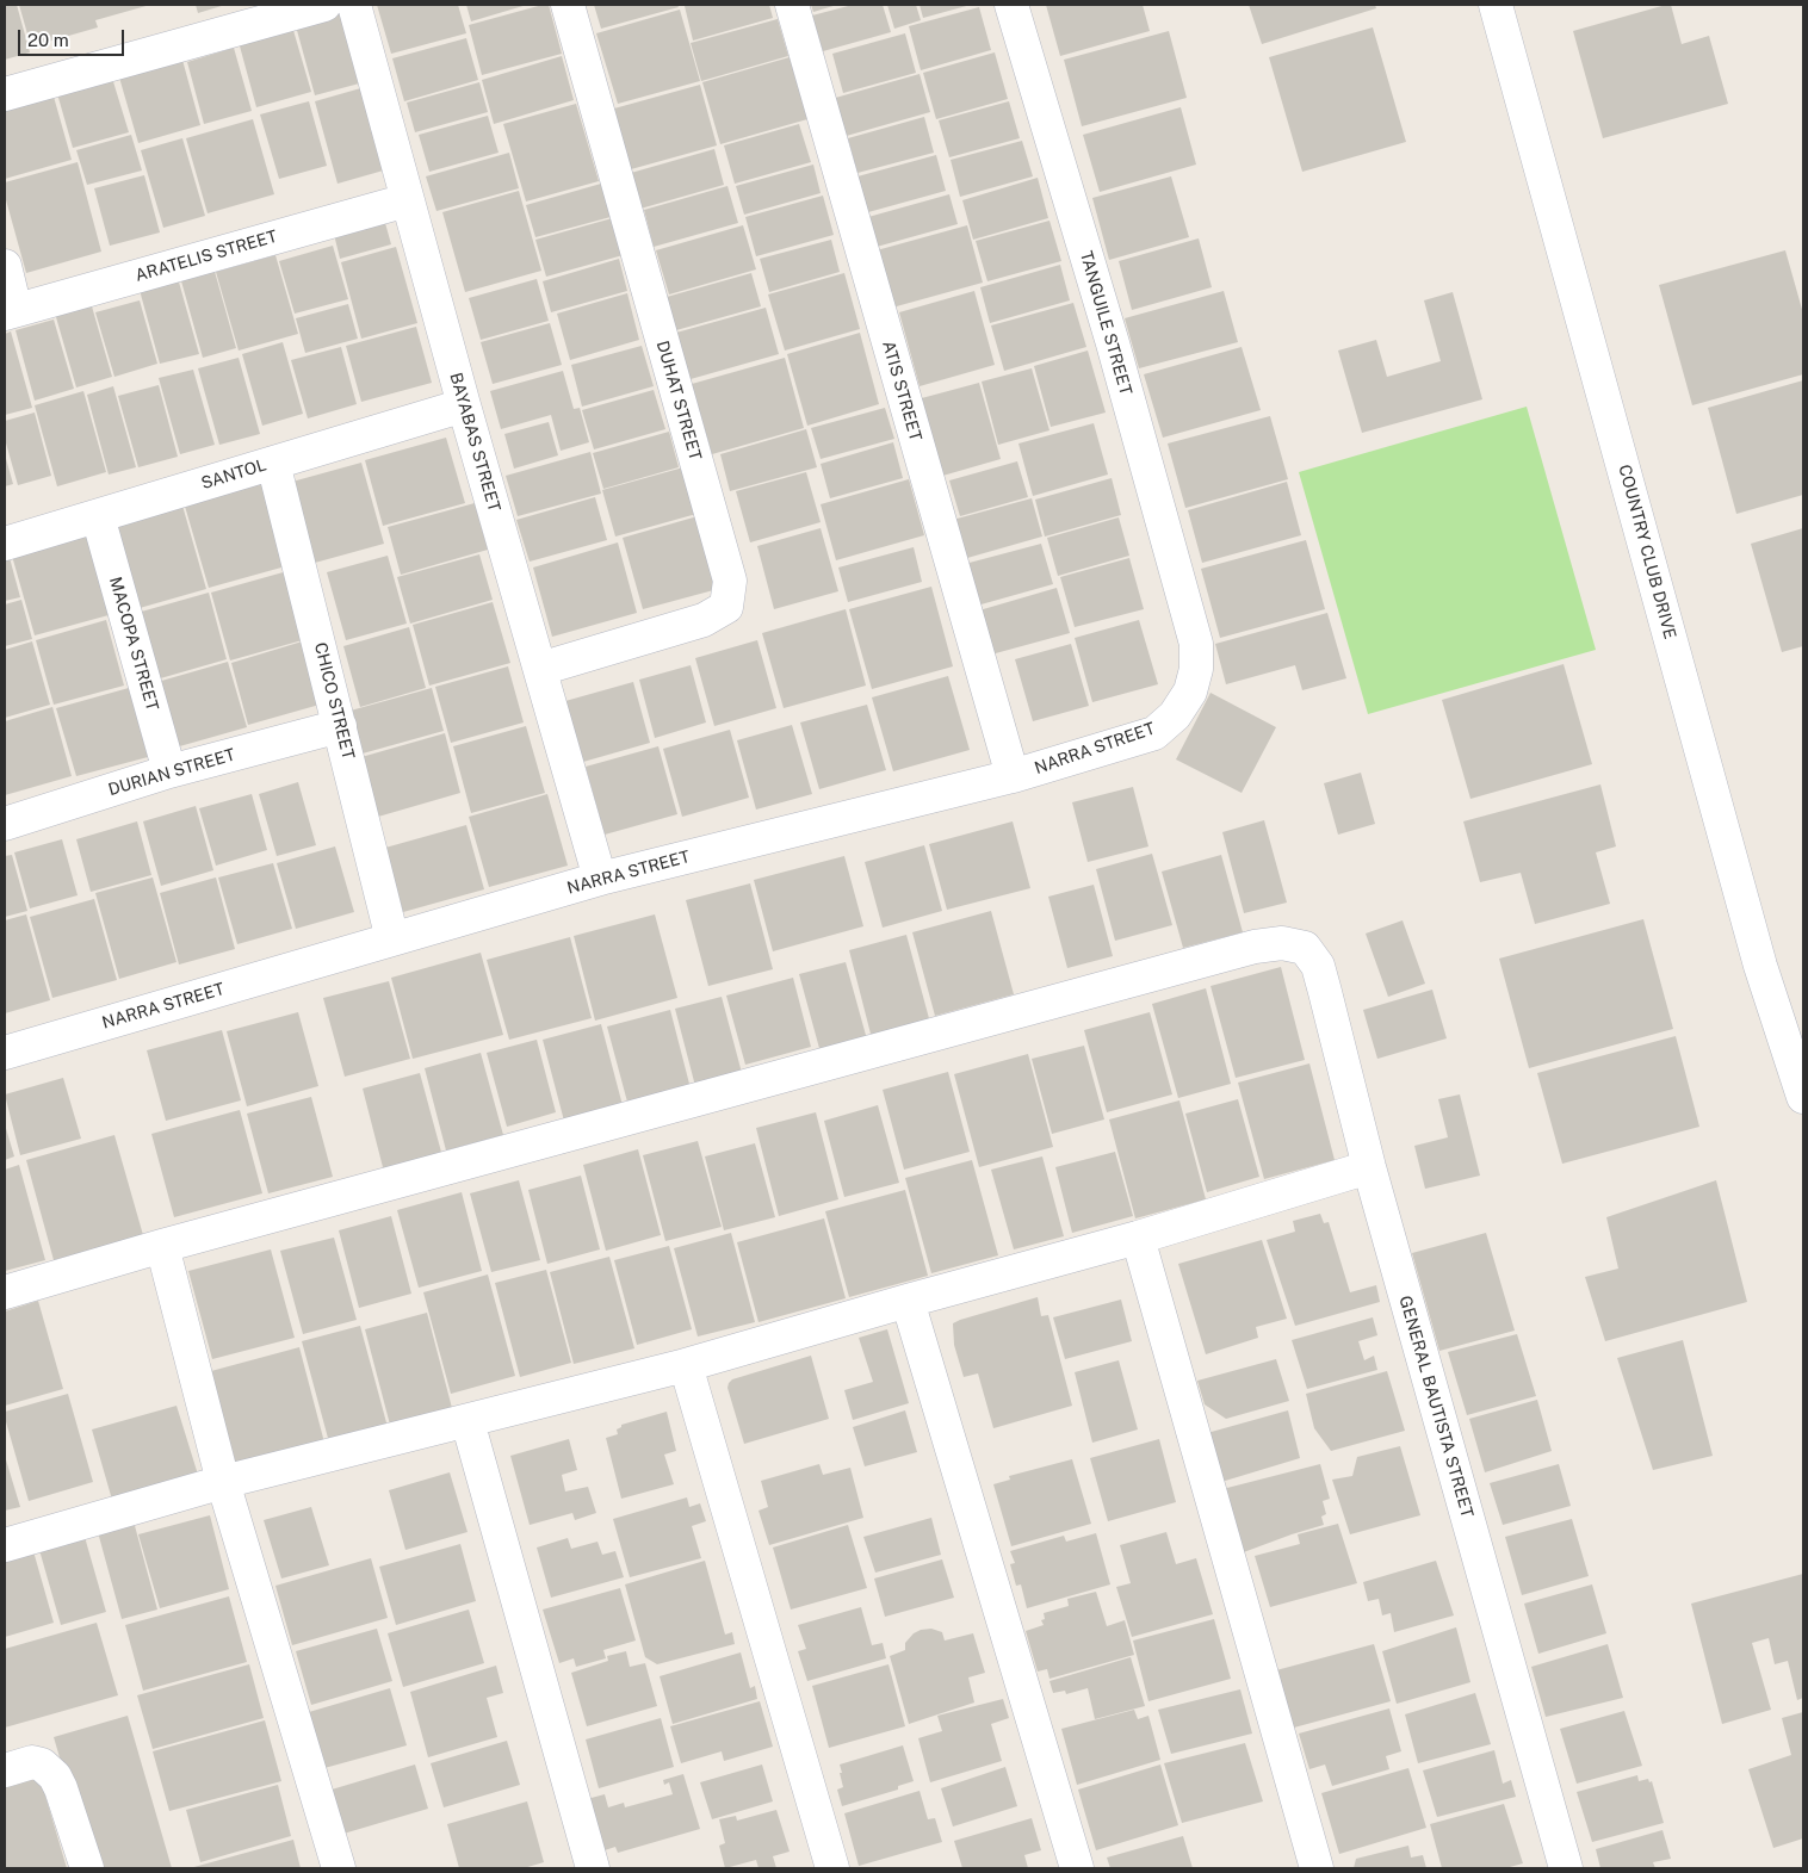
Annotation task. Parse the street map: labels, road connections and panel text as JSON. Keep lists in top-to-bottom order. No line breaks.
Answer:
{"streets":{"street":["ARATELIS STREET","TANGUILE STREET","ATIS STREET","DUHAT STREET","BAYABAS STREET","SANTOL","COUNTRY CLUB DRIVE","MACOPA STREET","CHICO STREET","NARRA STREET","DURIAN STREET","GENERAL BAUTISTA STREET"]},"crossings":[["ARATELIS STREET","BAYABAS STREET"],["TANGUILE STREET","NARRA STREET"],["ATIS STREET","NARRA STREET"],["DUHAT STREET","BAYABAS STREET"],["BAYABAS STREET","SANTOL"],["BAYABAS STREET","NARRA STREET"],["SANTOL","MACOPA STREET"],["SANTOL","CHICO STREET"],["MACOPA STREET","DURIAN STREET"],["CHICO STREET","NARRA STREET"],["CHICO STREET","DURIAN STREET"]],"scale_bar":"20 m"}
